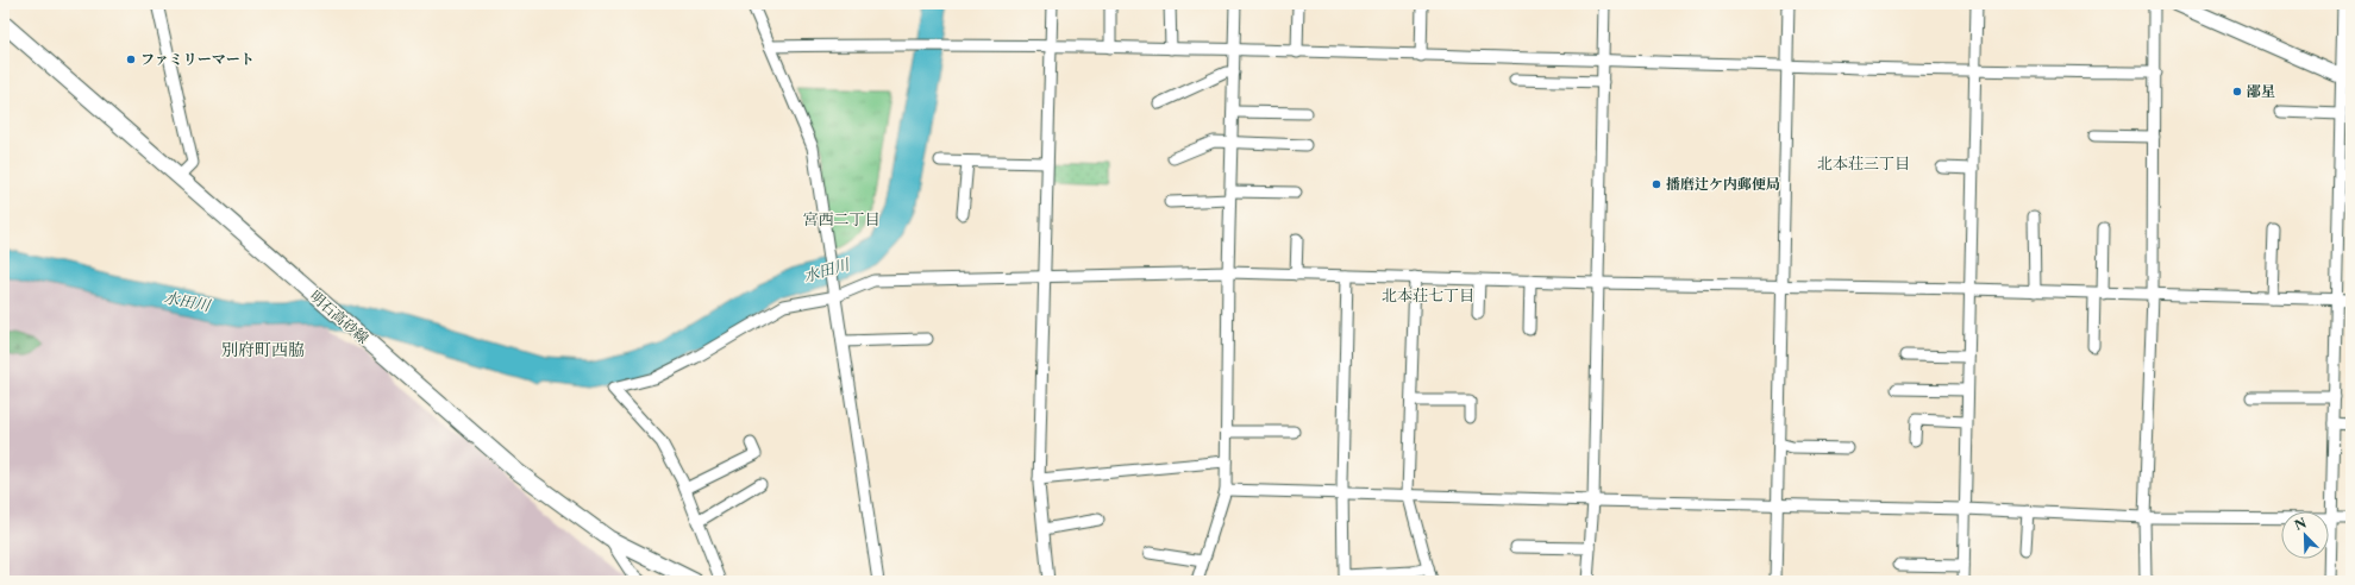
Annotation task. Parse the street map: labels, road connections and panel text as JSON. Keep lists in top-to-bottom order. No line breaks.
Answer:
{"streets":{"main road":["明石高砂線"]},"districts":["北本荘三丁目","宮西二丁目","北本荘七丁目","別府町西脇"],"water":["水田川"],"places":["ファミリーマート","鄙星","播磨辻ケ内郵便局"],"north":"top left"}
